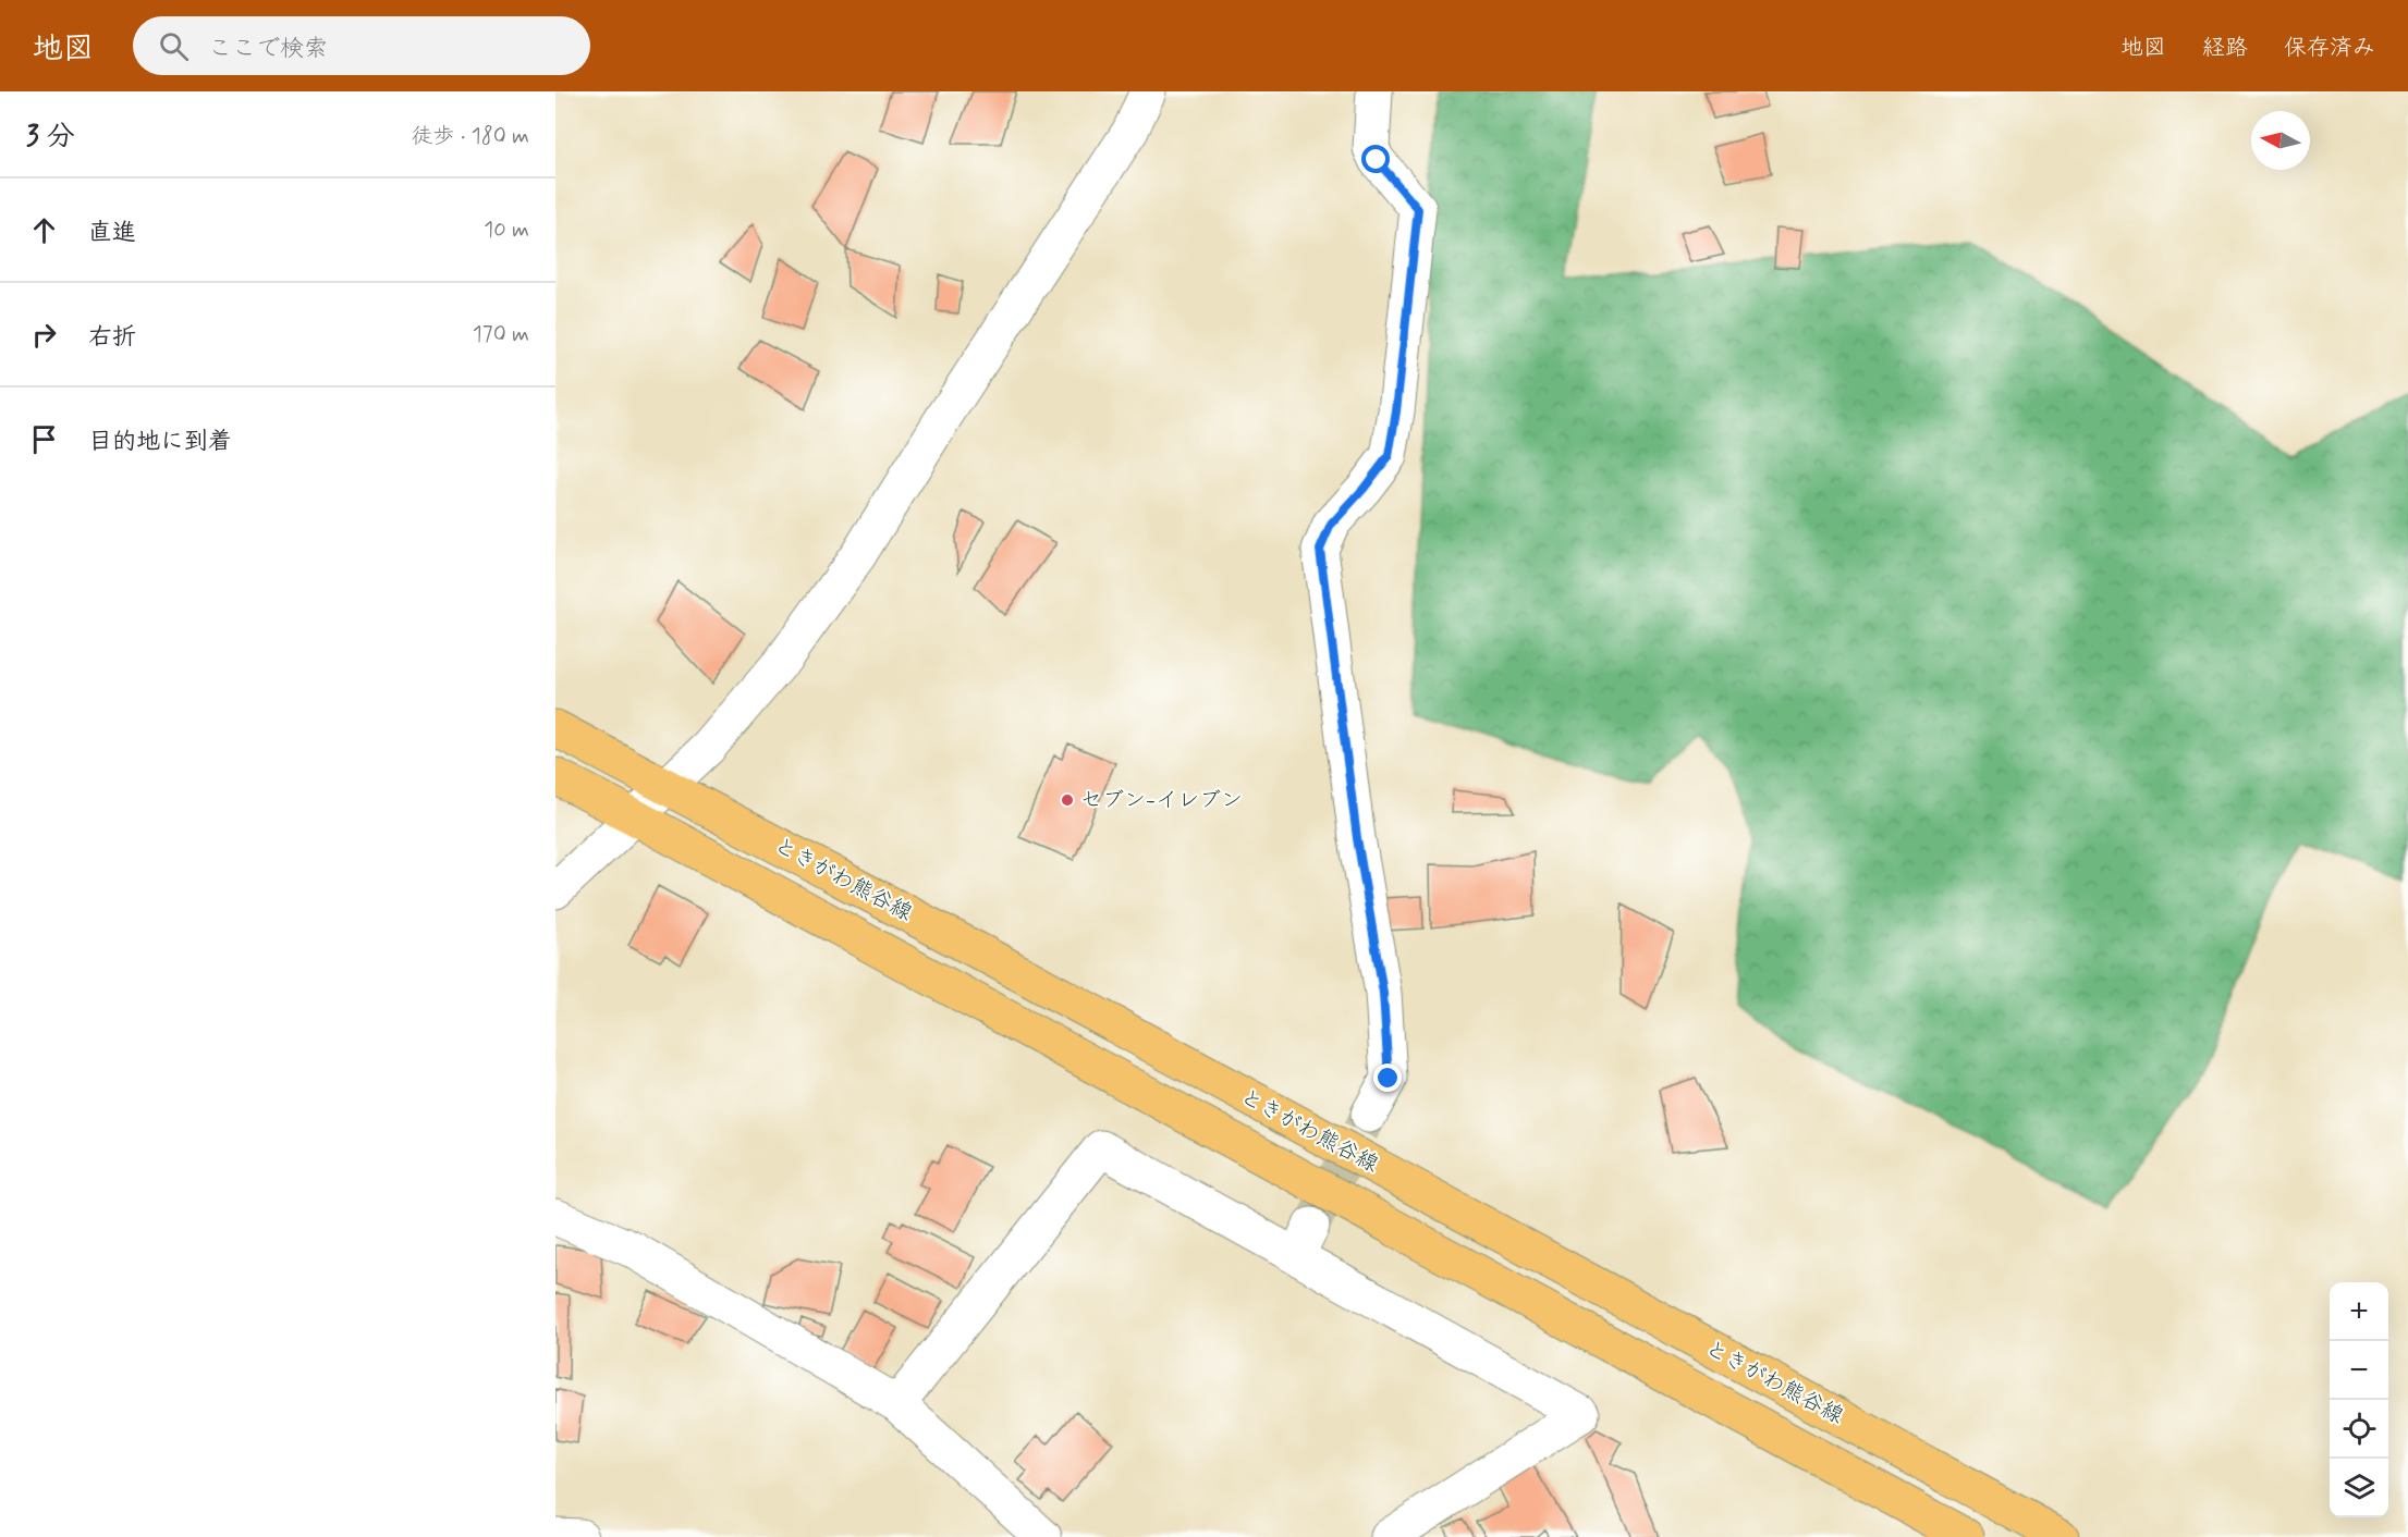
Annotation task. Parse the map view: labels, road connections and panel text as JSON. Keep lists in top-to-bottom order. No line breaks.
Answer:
{"streets":{"main road":["ときがわ熊谷線"]},"places":["セブン-イレブン"],"north":"left","page":{"header":"地図","search":"ここで検索","nav":["地図","経路","保存済み"],"heading":["3 分","徒歩 · 180 m"],"list":[["直進","10 m"],["右折","170 m"],"目的地に到着"],"map_buttons":["+","−"]}}
